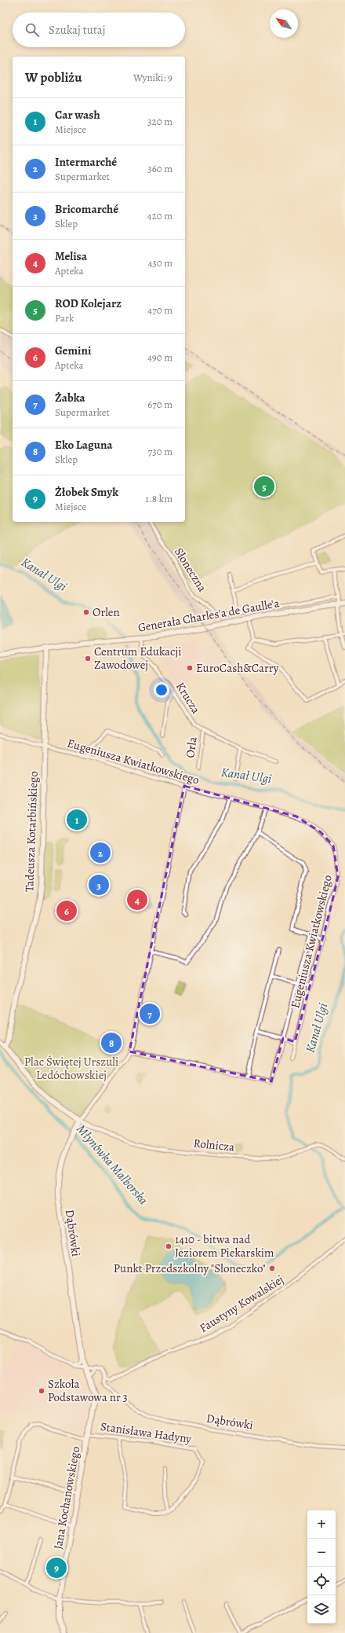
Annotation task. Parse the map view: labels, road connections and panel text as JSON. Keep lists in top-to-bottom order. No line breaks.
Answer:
{"streets":{"street":["Słoneczna","Generała Charles'a de Gaulle'a","Krucza","Orla","Eugeniusza Kwiatkowskiego","Tadeusza Kotarbińskiego","Rolnicza","Dąbrówki","Faustyny Kowalskiej","Stanisława Hadyny","Jana Kochanowskiego"]},"crossings":[["Generała Charles'a de Gaulle'a","Krucza"],["Generała Charles'a de Gaulle'a","Tadeusza Kotarbińskiego"],["Krucza","Orla"],["Eugeniusza Kwiatkowskiego","Tadeusza Kotarbińskiego"],["Rolnicza","Dąbrówki"],["Dąbrówki","Faustyny Kowalskiej"],["Dąbrówki","Jana Kochanowskiego"],["Stanisława Hadyny","Jana Kochanowskiego"]],"water":["Kanał Ulgi","Młynówka Malborska"],"parks":["Plac Świętej Urszuli Ledóchowskiej"],"places":["Orlen","Centrum Edukacji Zawodowej","EuroCash&Carry","1410 - bitwa nad Jeziorem Piekarskim","Punkt Przedszkolny \"Słoneczko\"","Szkoła Podstawowa nr 3"],"north":"top left","page":{"search":"Szukaj tutaj","heading":["W pobliżu","Wyniki: 9"],"list":[{"mark":"1","name":"Car wash","note":"Miejsce","value":"320 m"},{"mark":"2","name":"Intermarché","note":"Supermarket","value":"360 m"},{"mark":"3","name":"Bricomarché","note":"Sklep","value":"420 m"},{"mark":"4","name":"Melisa","note":"Apteka","value":"430 m"},{"mark":"5","name":"ROD Kolejarz","note":"Park","value":"470 m"},{"mark":"6","name":"Gemini","note":"Apteka","value":"490 m"},{"mark":"7","name":"Żabka","note":"Supermarket","value":"670 m"},{"mark":"8","name":"Eko Laguna","note":"Sklep","value":"730 m"},{"mark":"9","name":"Żłobek Smyk","note":"Miejsce","value":"1.8 km"}],"pins":["5","1","2","3","4","6","7","8","9"],"map_buttons":["+","−"]}}
